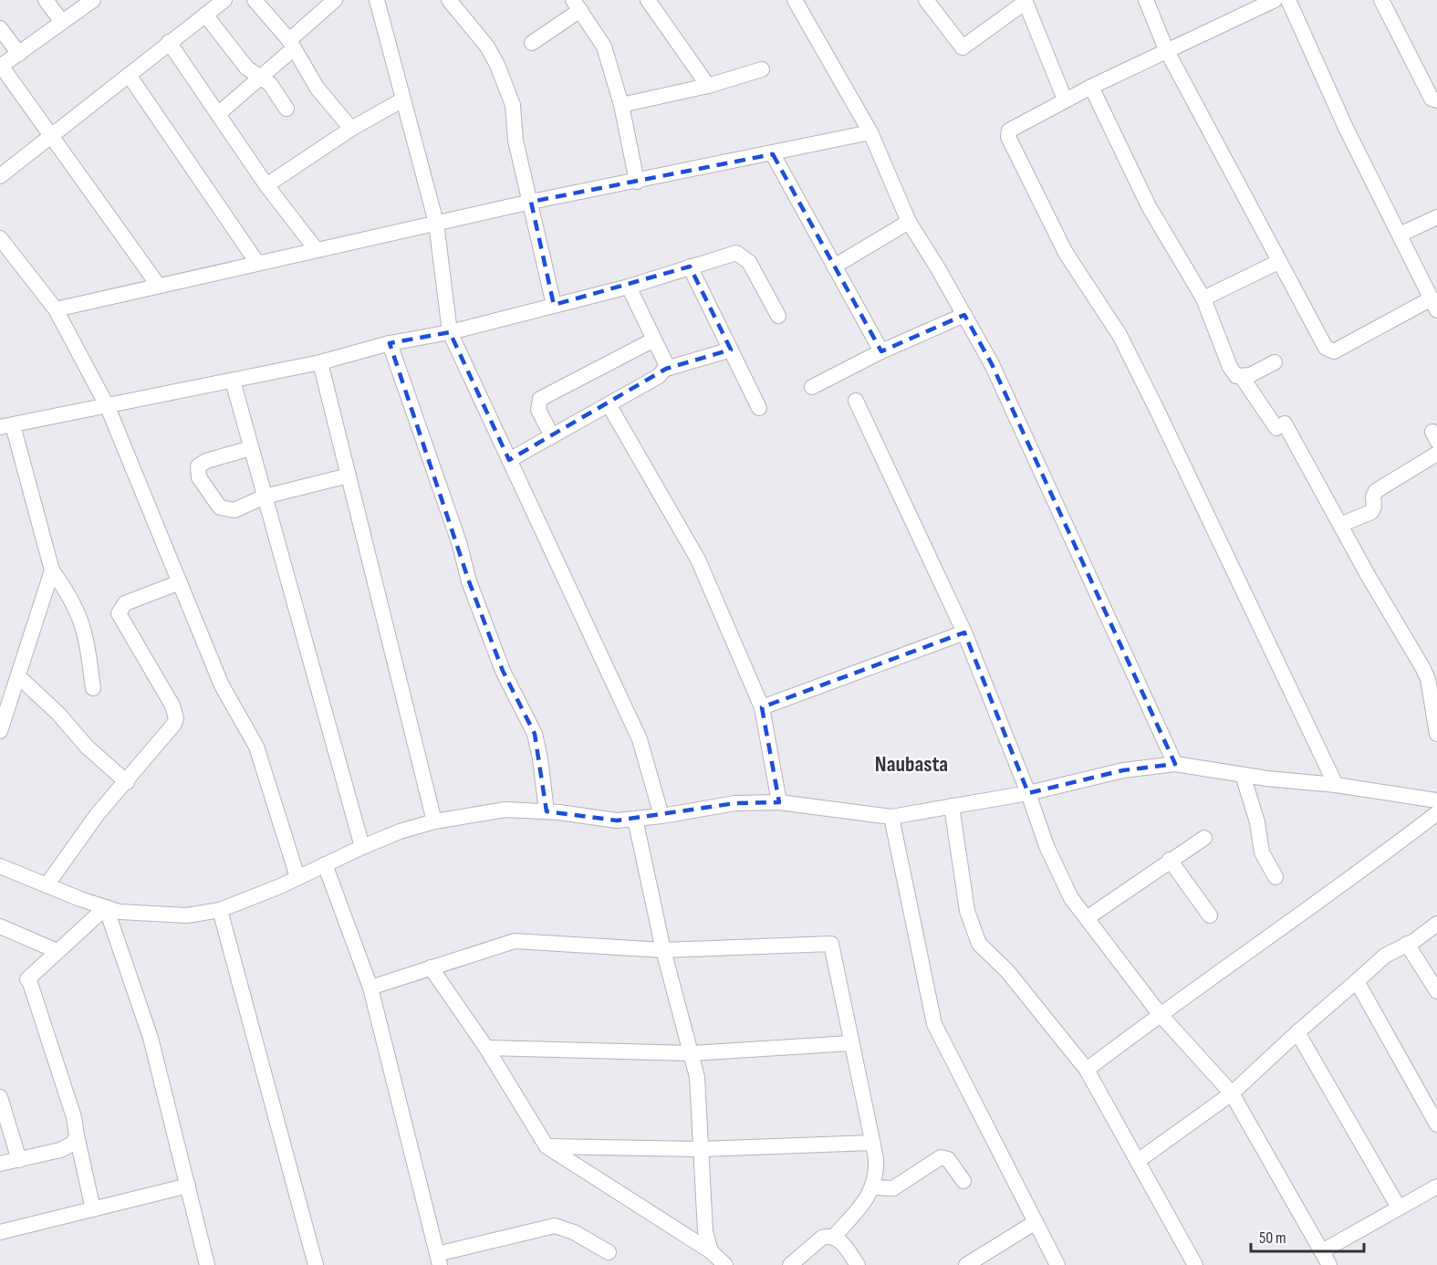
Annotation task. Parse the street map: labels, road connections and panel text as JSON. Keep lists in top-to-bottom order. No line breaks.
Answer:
{"districts":["Naubasta"],"scale_bar":"50 m"}
